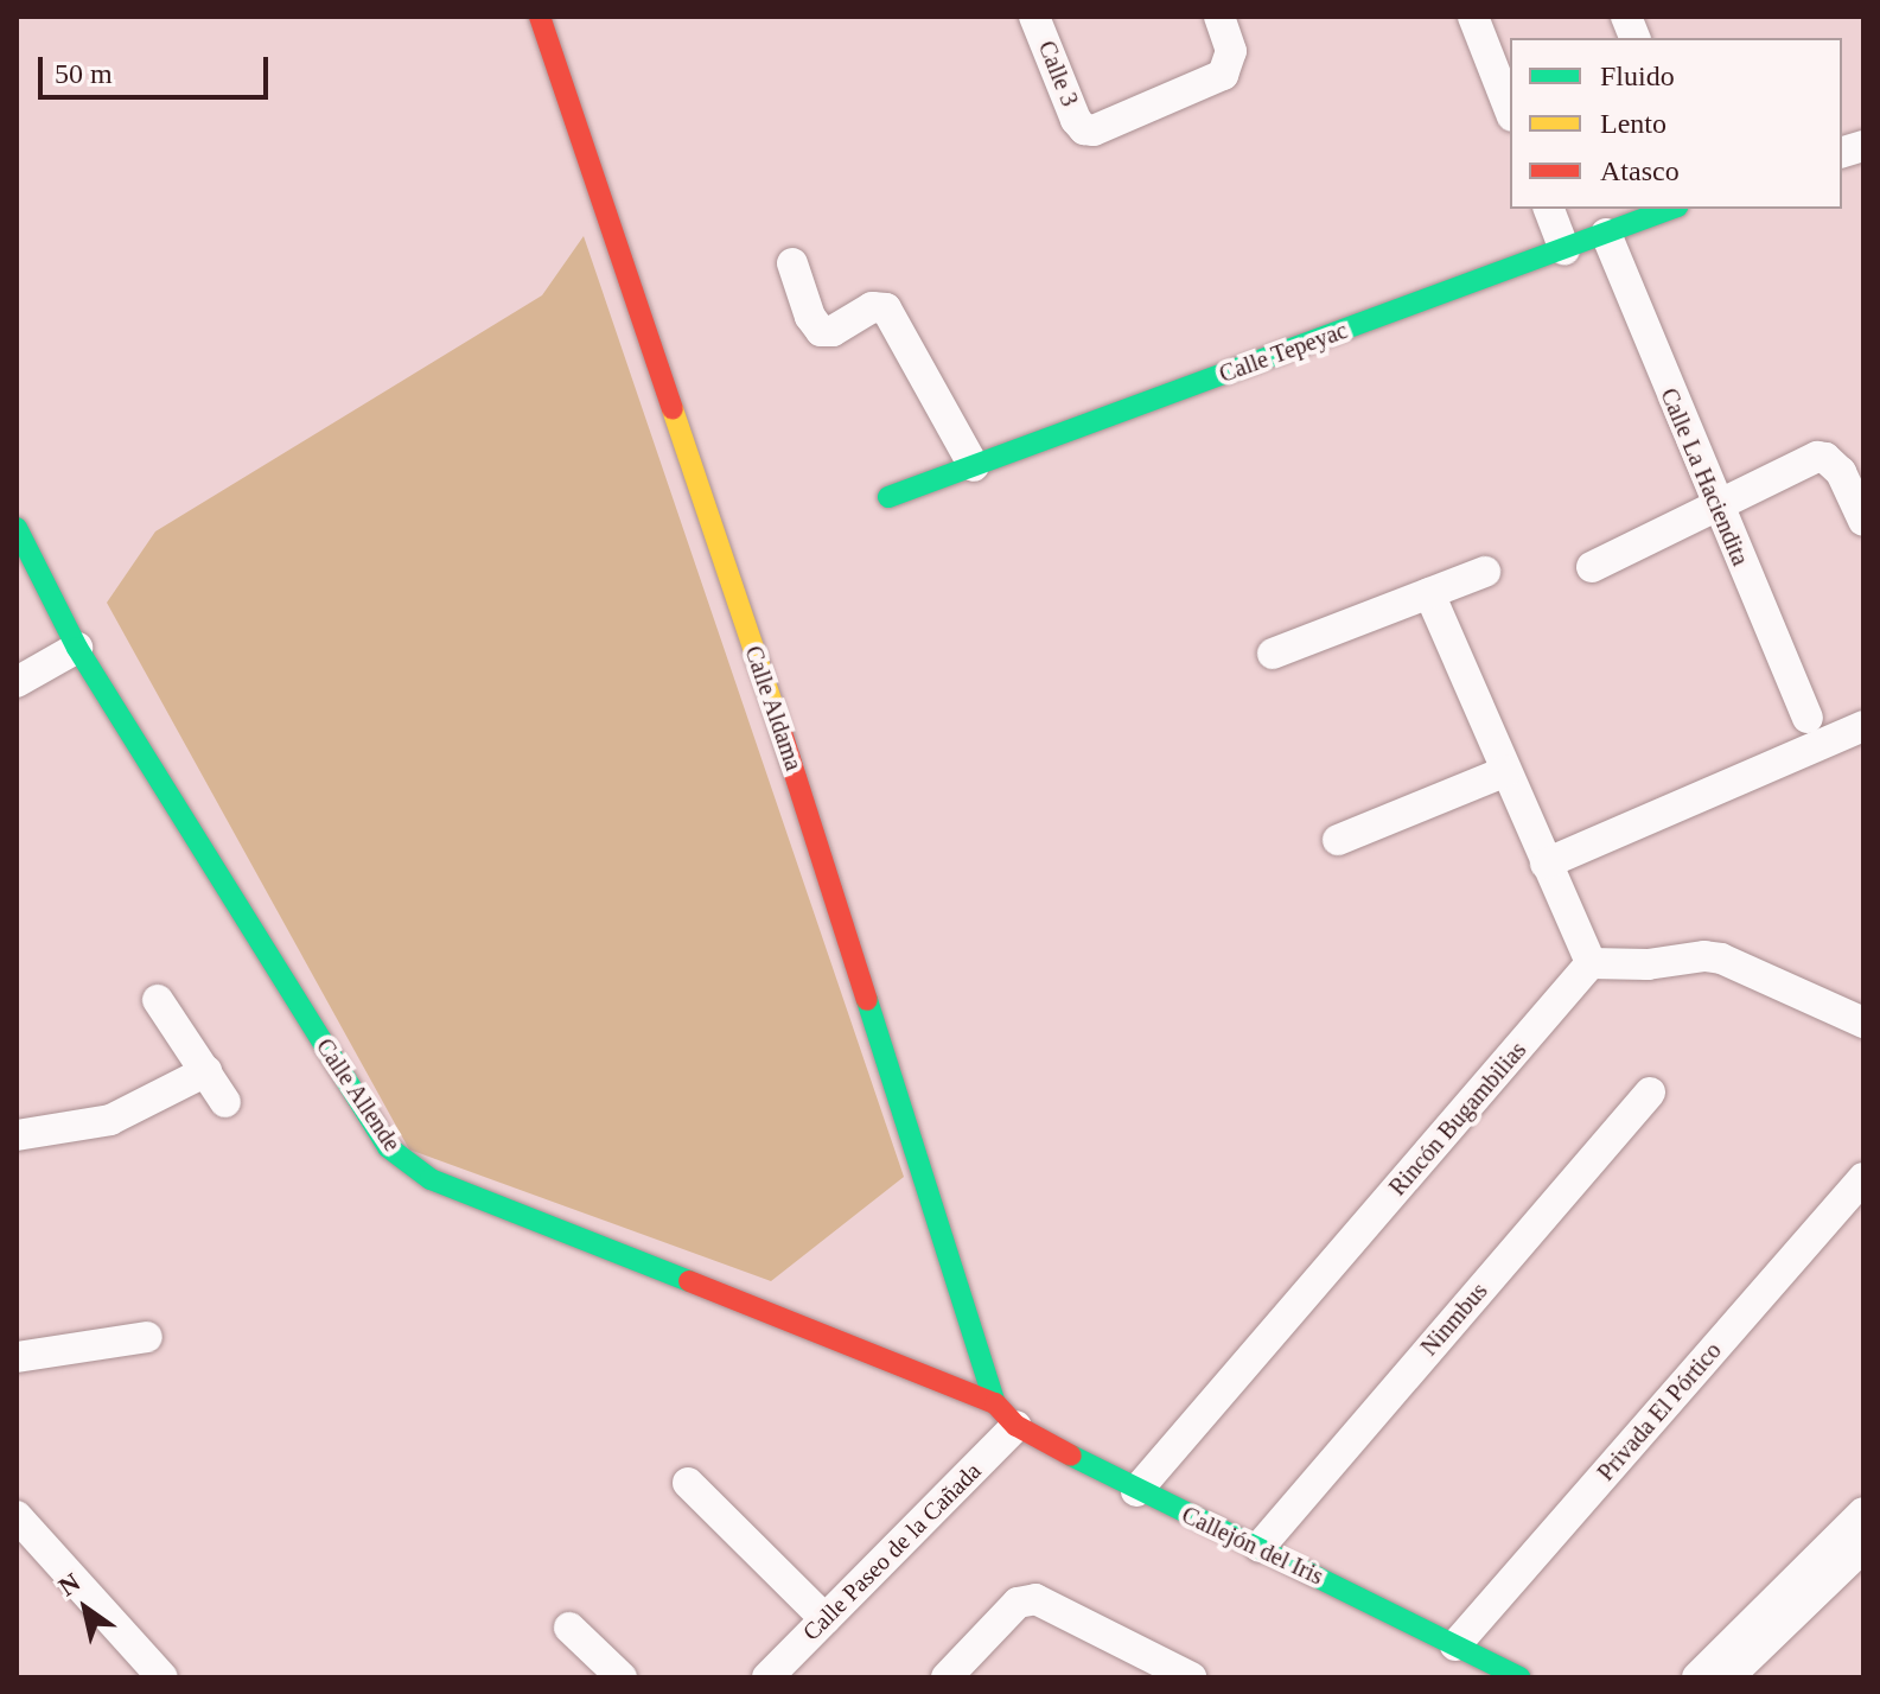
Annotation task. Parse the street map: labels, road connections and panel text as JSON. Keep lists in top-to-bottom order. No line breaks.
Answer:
{"streets":{"street":["Calle 3","Calle Tepeyac","Calle La Haciendita","Calle Aldama","Calle Allende","Rincón Bugambilias","Ninmbus","Privada El Pórtico","Callejón del Iris","Calle Paseo de la Cañada"]},"crossings":[["Calle Tepeyac","Calle La Haciendita"],["Calle Aldama","Calle Allende"],["Calle Aldama","Callejón del Iris"],["Calle Allende","Callejón del Iris"],["Rincón Bugambilias","Callejón del Iris"],["Ninmbus","Callejón del Iris"],["Privada El Pórtico","Callejón del Iris"],["Callejón del Iris","Calle Paseo de la Cañada"]],"legend":["Fluido","Lento","Atasco"],"scale_bar":"50 m","north":"top left"}
